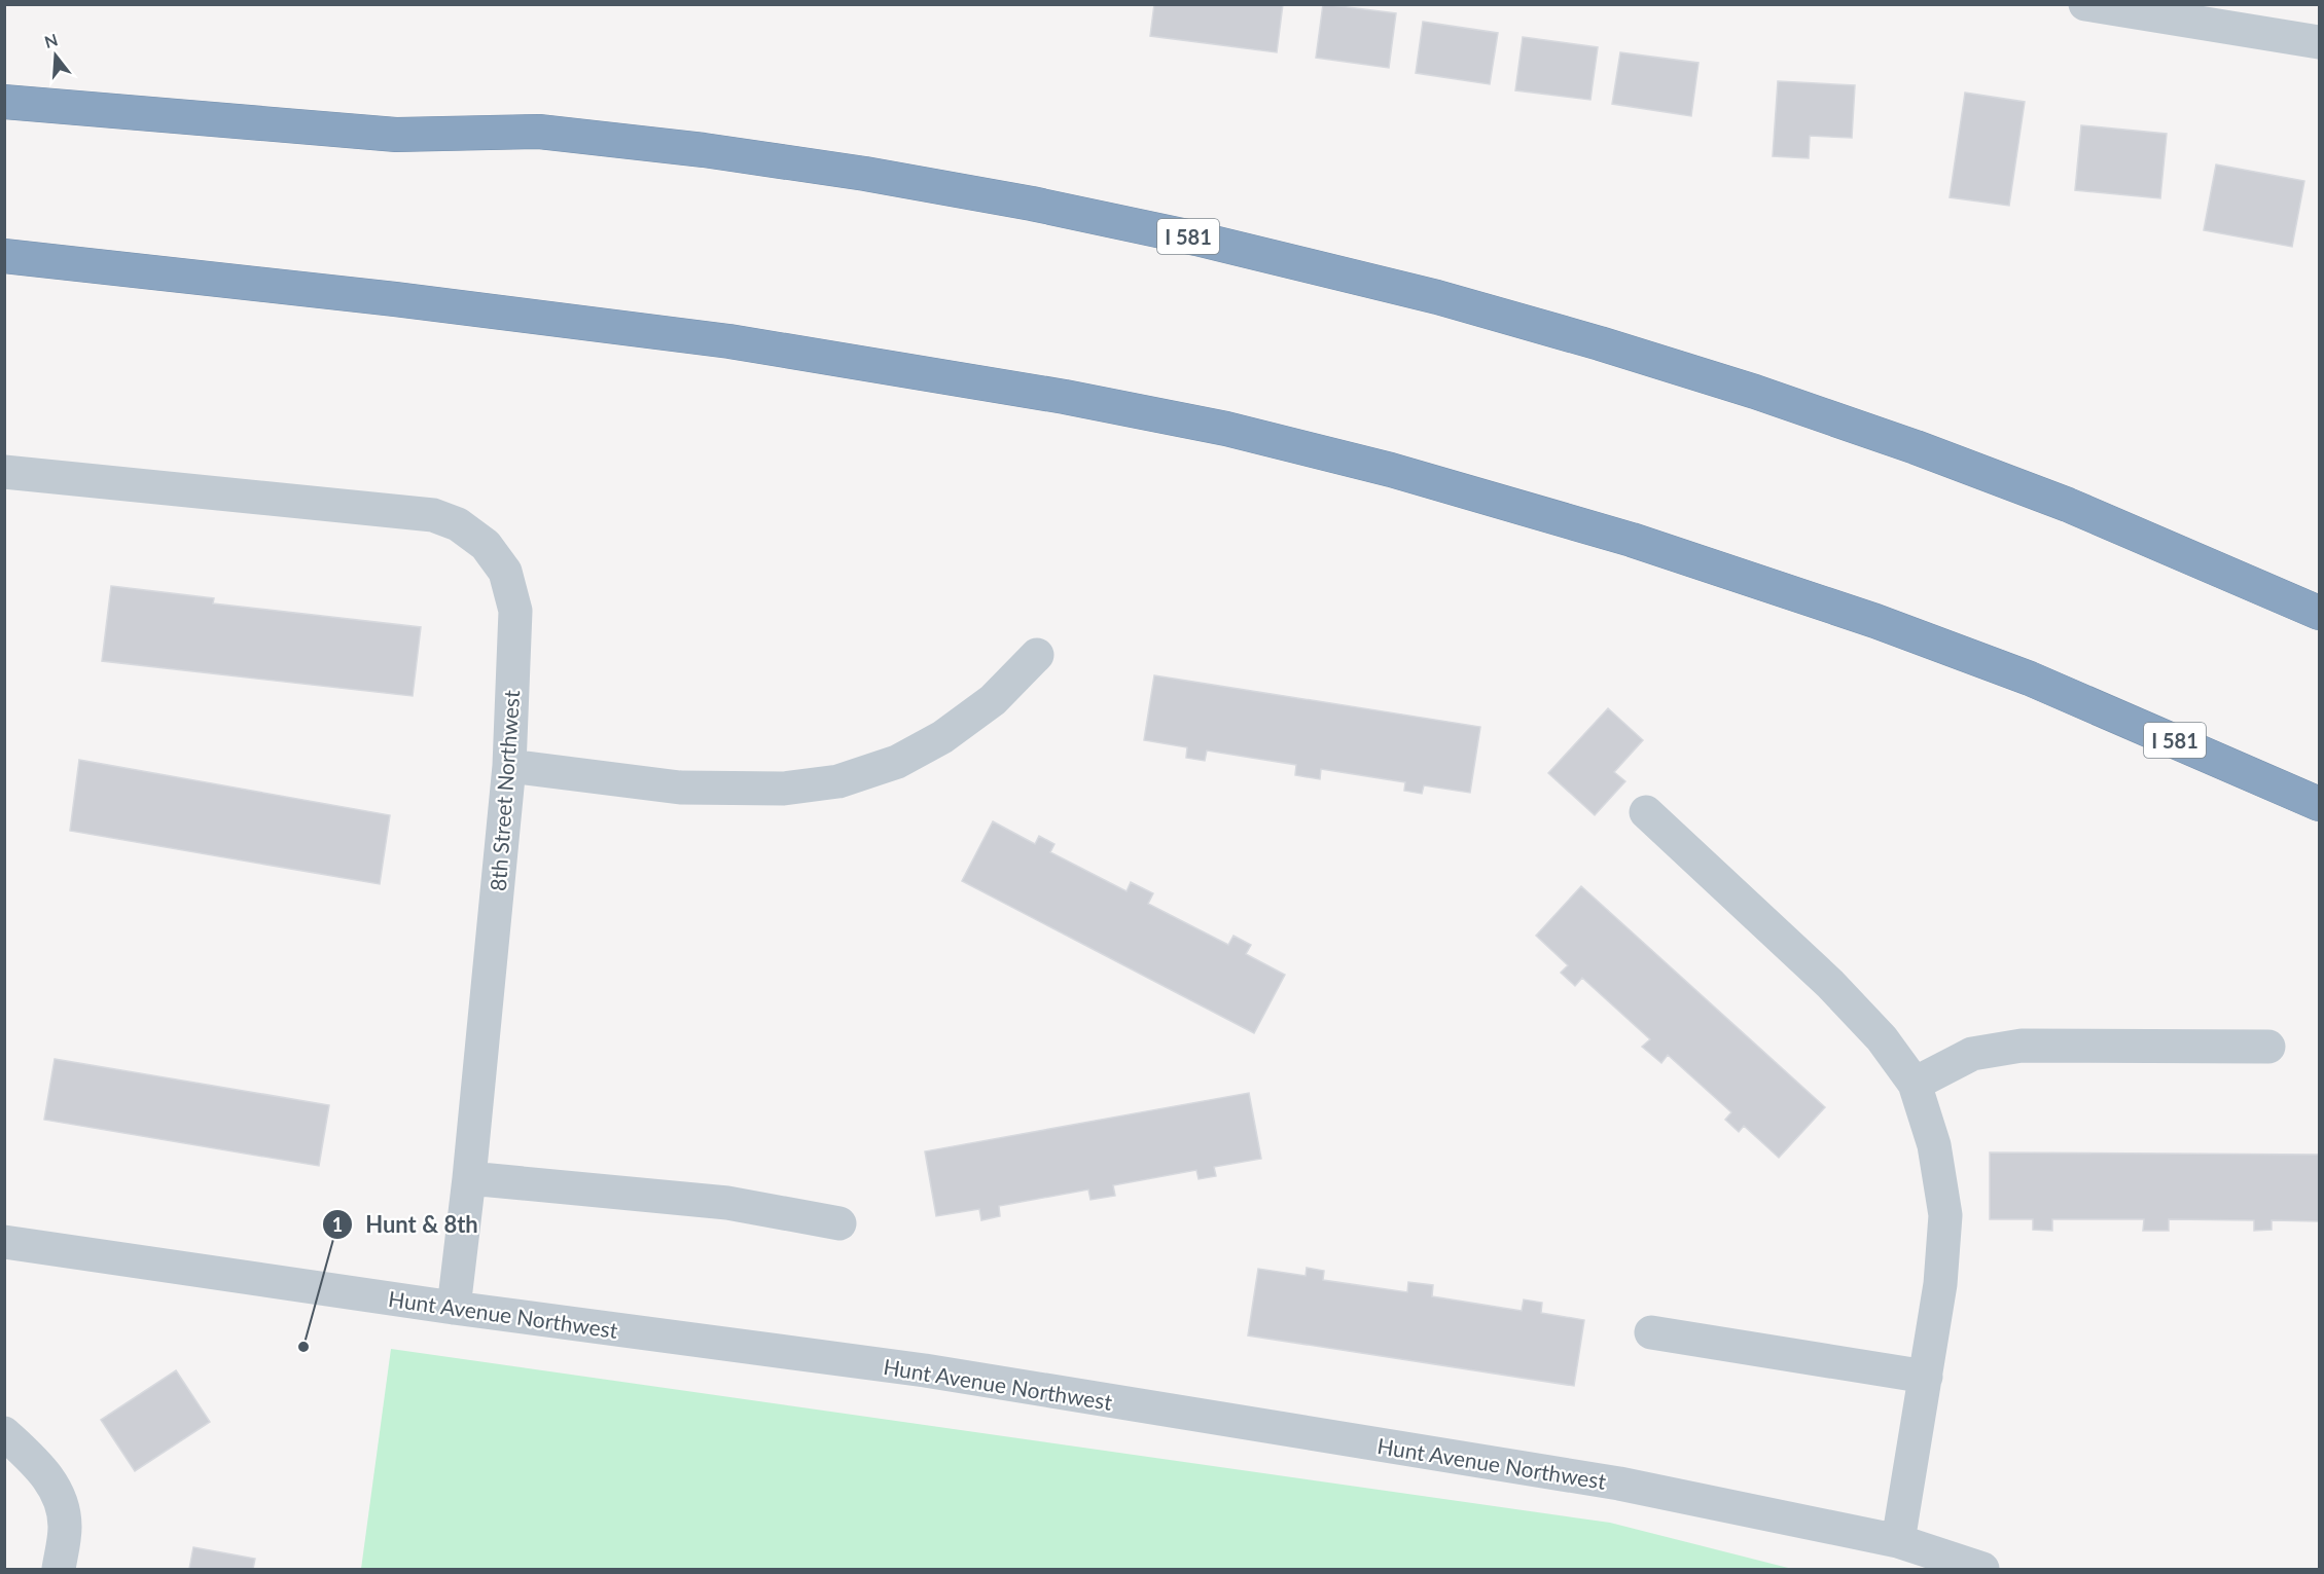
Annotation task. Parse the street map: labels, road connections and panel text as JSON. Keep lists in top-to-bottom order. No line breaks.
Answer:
{"streets":{"highway":["I 581"],"street":["8th Street Northwest","Hunt Avenue Northwest"]},"crossings":[["8th Street Northwest","Hunt Avenue Northwest"]],"places":["Hunt & 8th"],"north":"top"}
